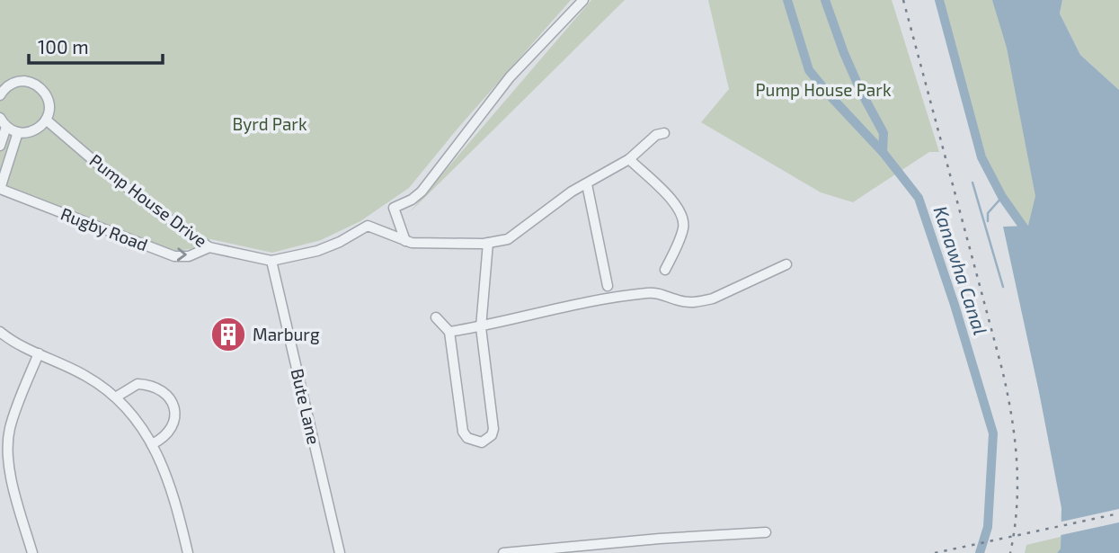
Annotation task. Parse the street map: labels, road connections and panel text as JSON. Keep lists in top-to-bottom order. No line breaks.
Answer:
{"streets":{"street":["Pump House Drive","Rugby Road","Bute Lane"]},"crossings":[["Pump House Drive","Rugby Road"],["Pump House Drive","Bute Lane"]],"one_way":["Rugby Road"],"water":["Kanawha Canal"],"parks":["Pump House Park","Byrd Park"],"places":{"building":["Marburg"]},"scale_bar":"100 m"}
